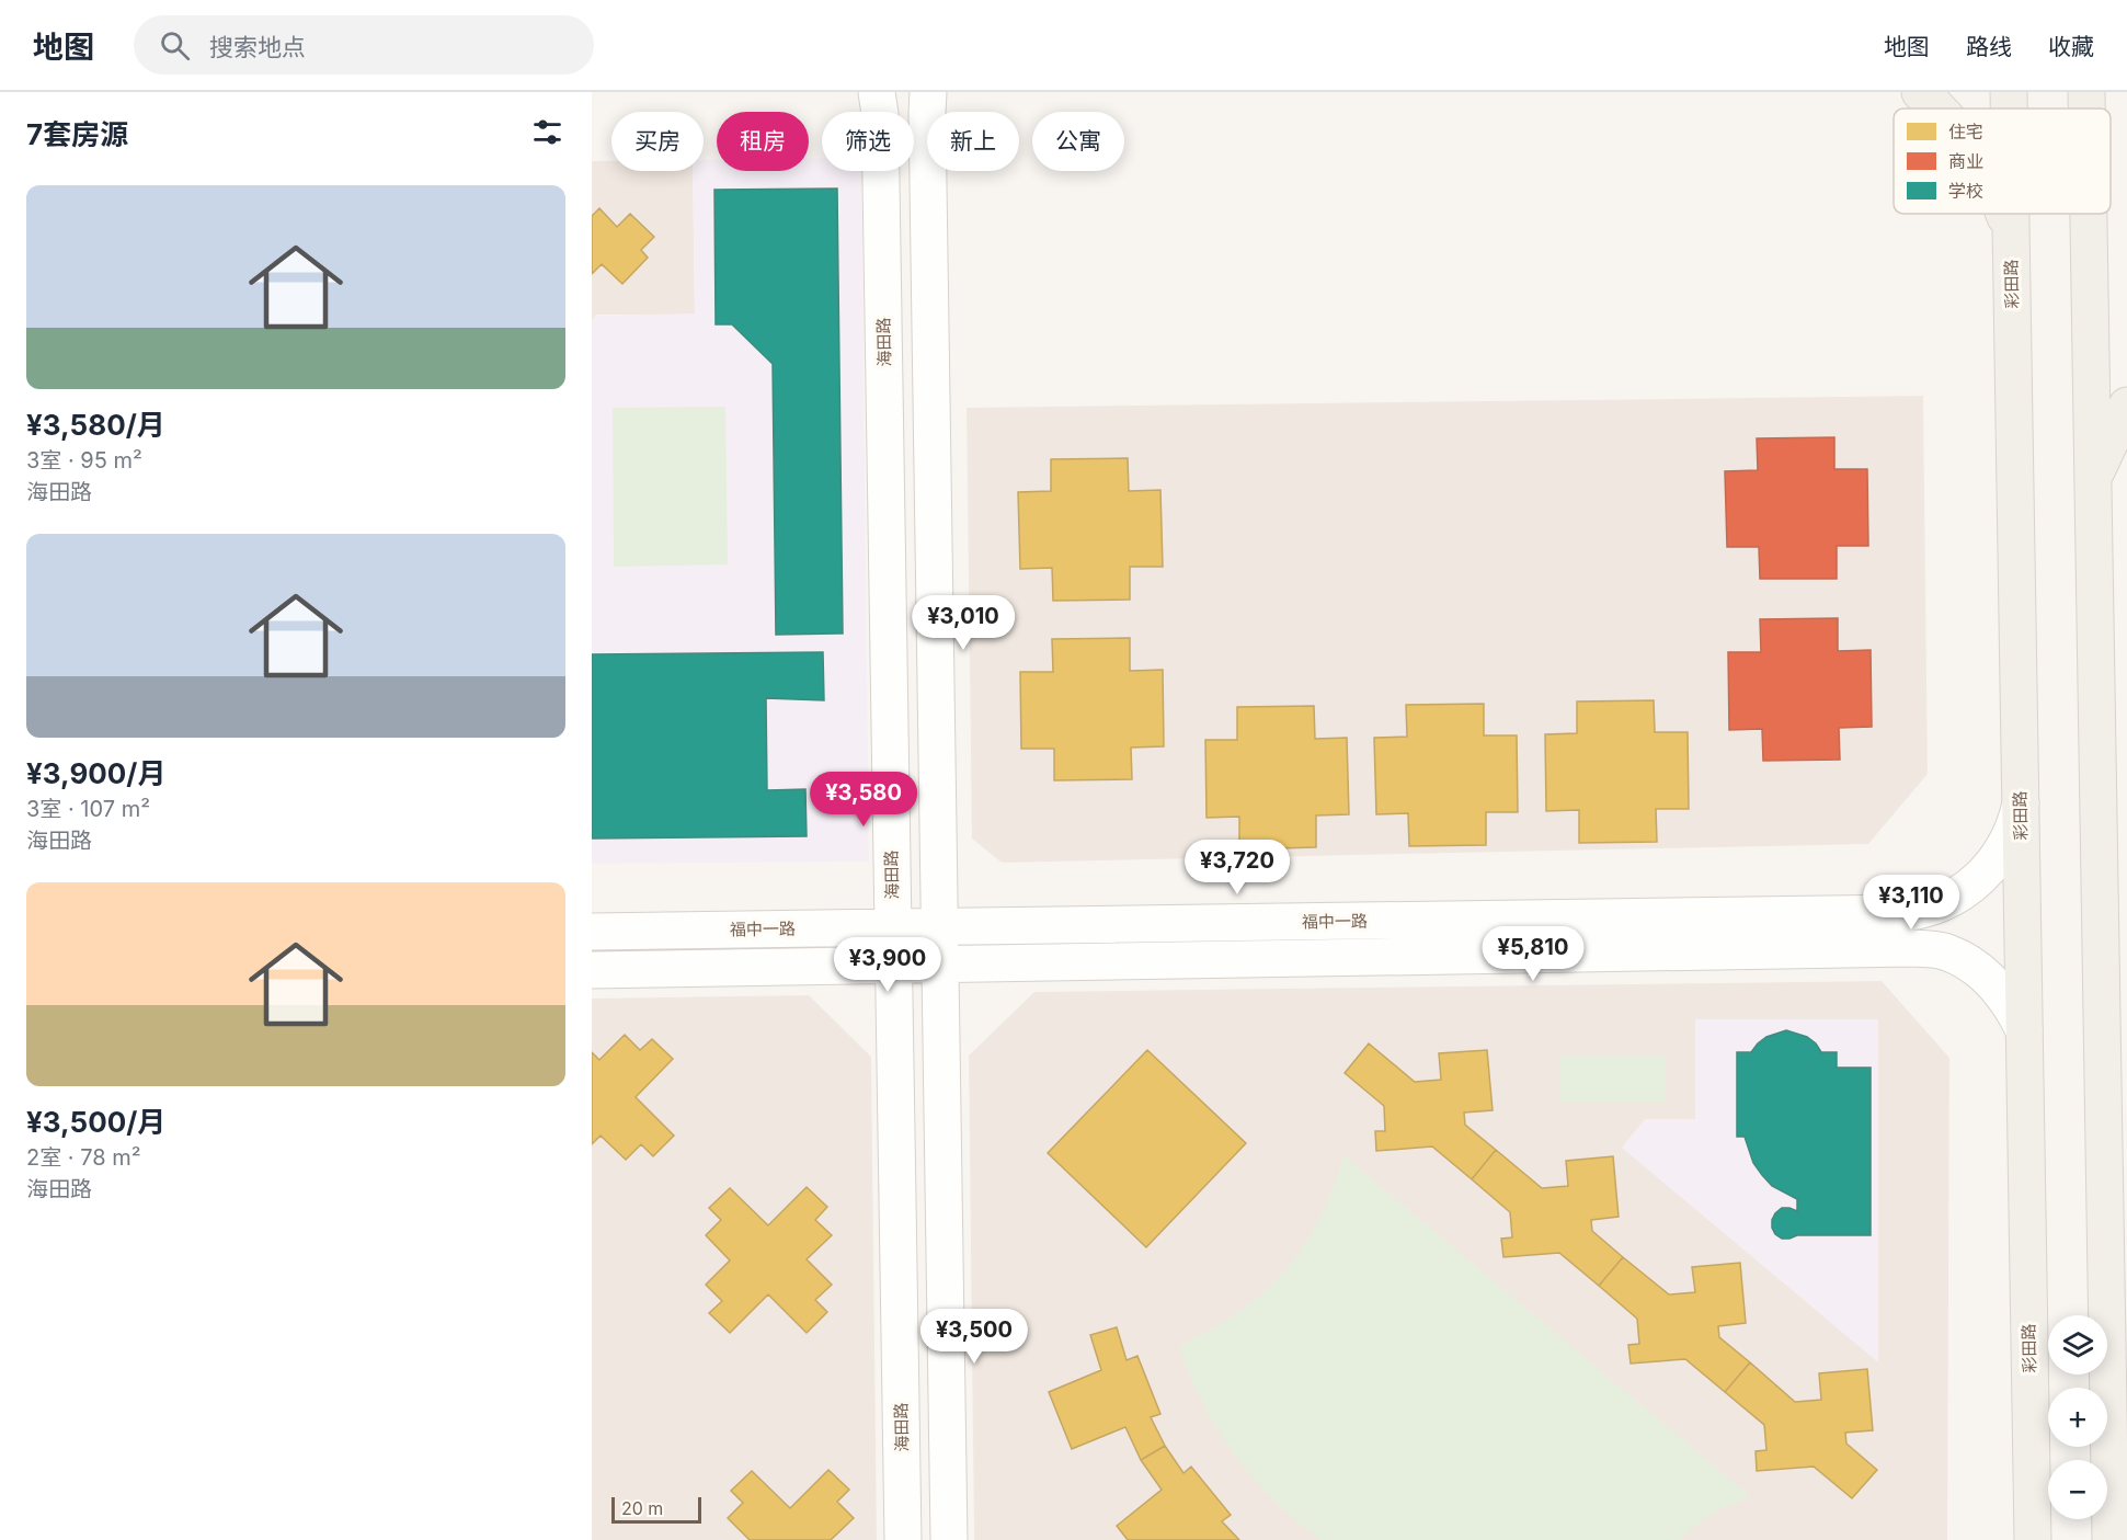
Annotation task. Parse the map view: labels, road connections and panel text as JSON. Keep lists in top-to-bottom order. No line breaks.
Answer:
{"streets":{"main road":["彩田路"],"street":["海田路","福中一路"]},"crossings":[["彩田路","福中一路"],["海田路","福中一路"]],"legend":["住宅","商业","学校"],"scale_bar":"20 m","page":{"header":"地图","search":"搜索地点","nav":["地图","路线","收藏"],"heading":"7套房源","chip":["买房","租房","筛选","新上","公寓"],"list":[{"name":"¥3,580/月","note":"3室 · 95 m² · 海田路"},{"name":"¥3,900/月","note":"3室 · 107 m² · 海田路"},{"name":"¥3,500/月","note":"2室 · 78 m² · 海田路"}],"price":["¥3,010","¥3,580","¥3,720","¥3,110","¥5,810","¥3,900","¥3,500"],"map_buttons":["+","−"],"scale":"20 m"}}
